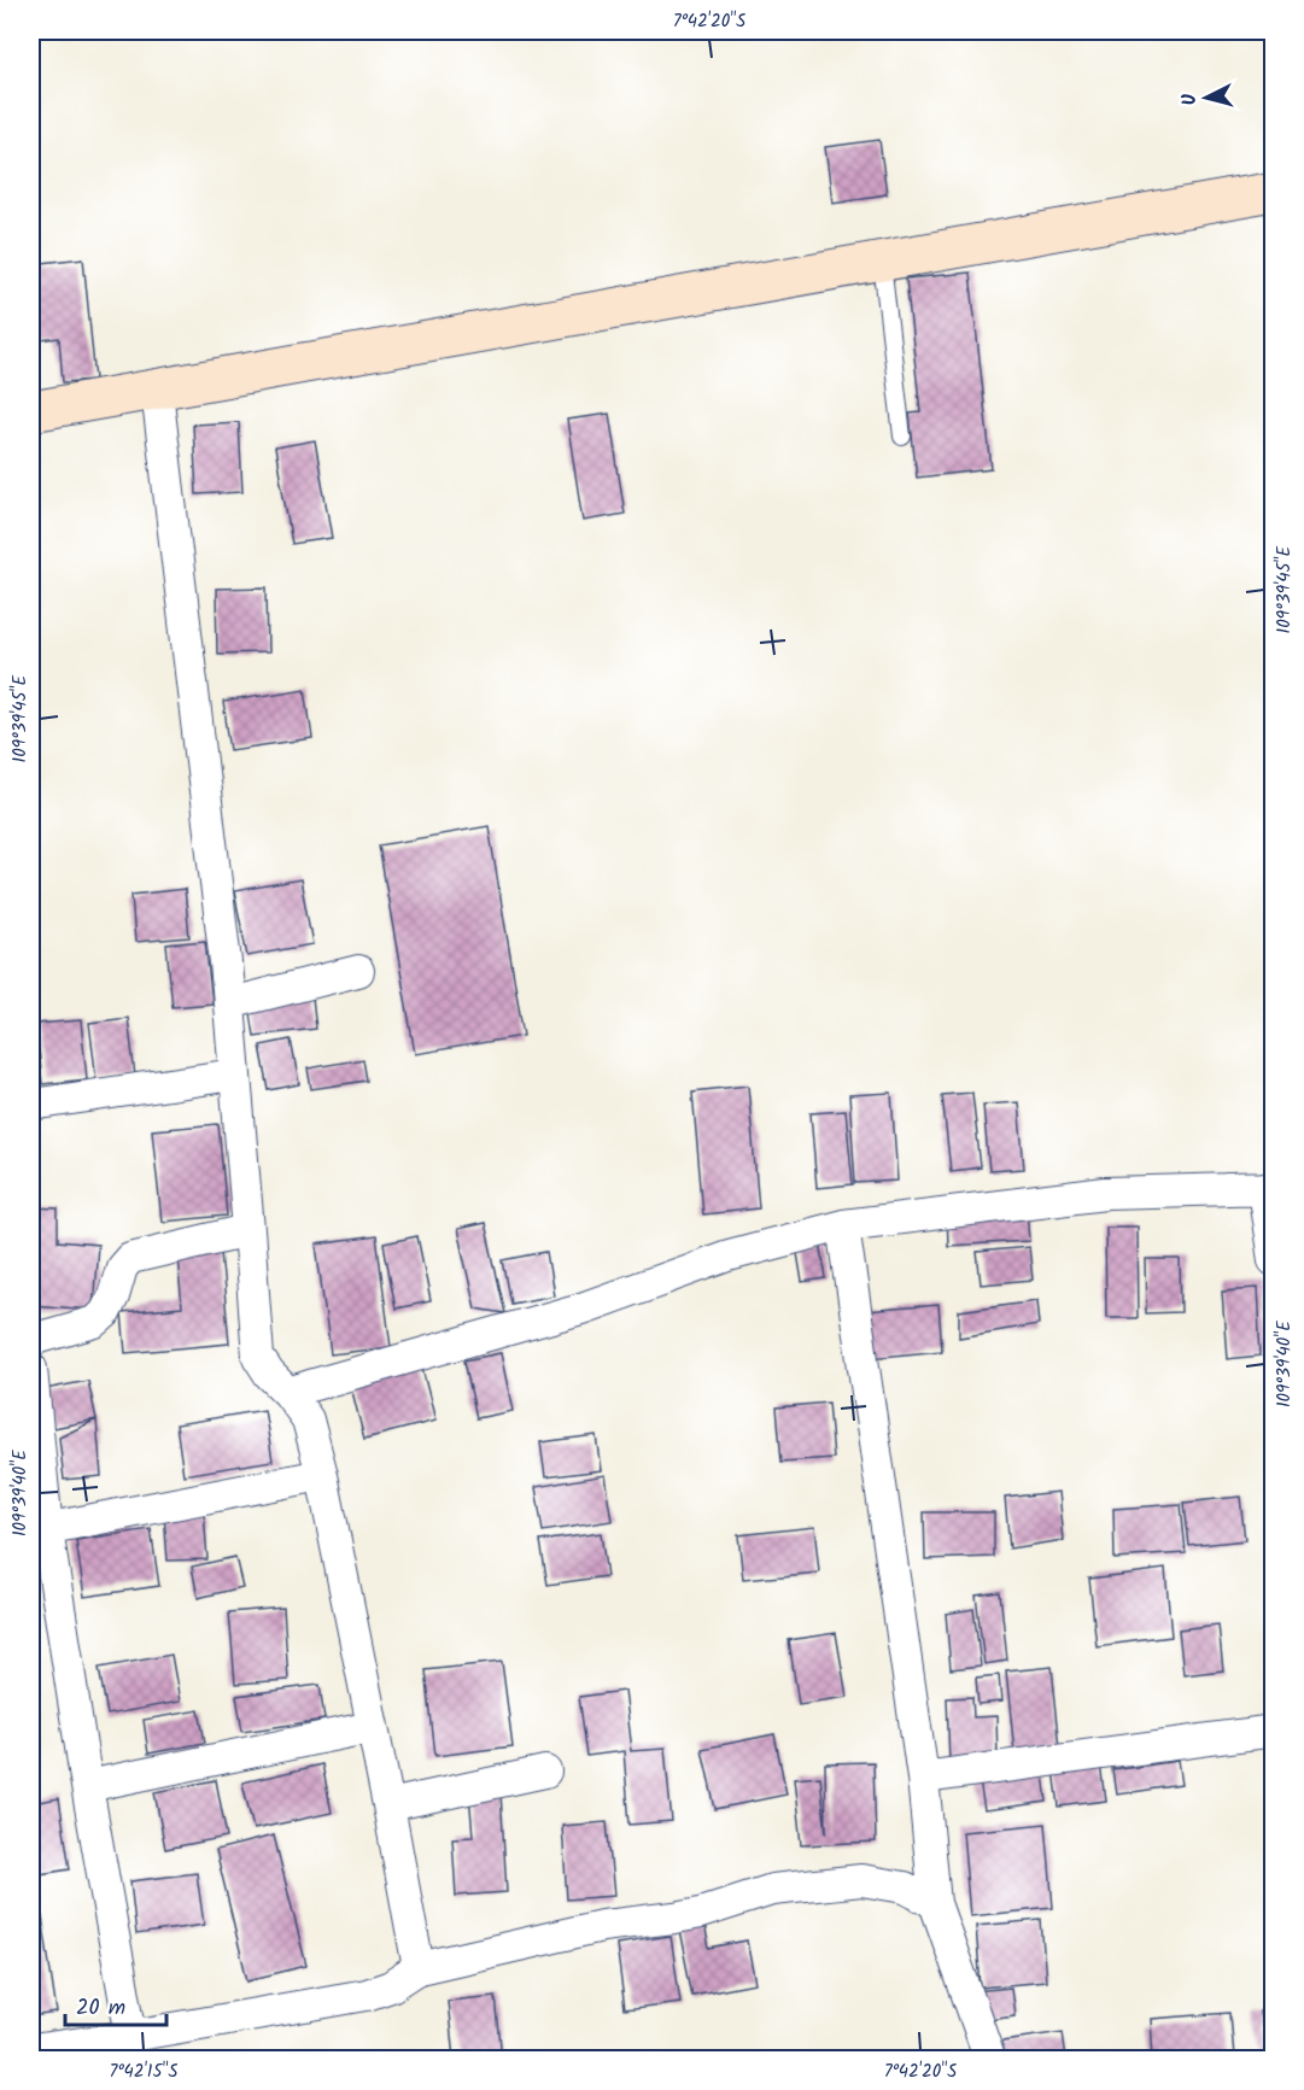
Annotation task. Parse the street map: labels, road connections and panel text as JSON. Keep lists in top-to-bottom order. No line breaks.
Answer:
{"scale_bar":"20 m","north":"left","coordinates":["7°42'20\"S","109°39'45\"E","109°39'40\"E","7°42'15\"S"]}
